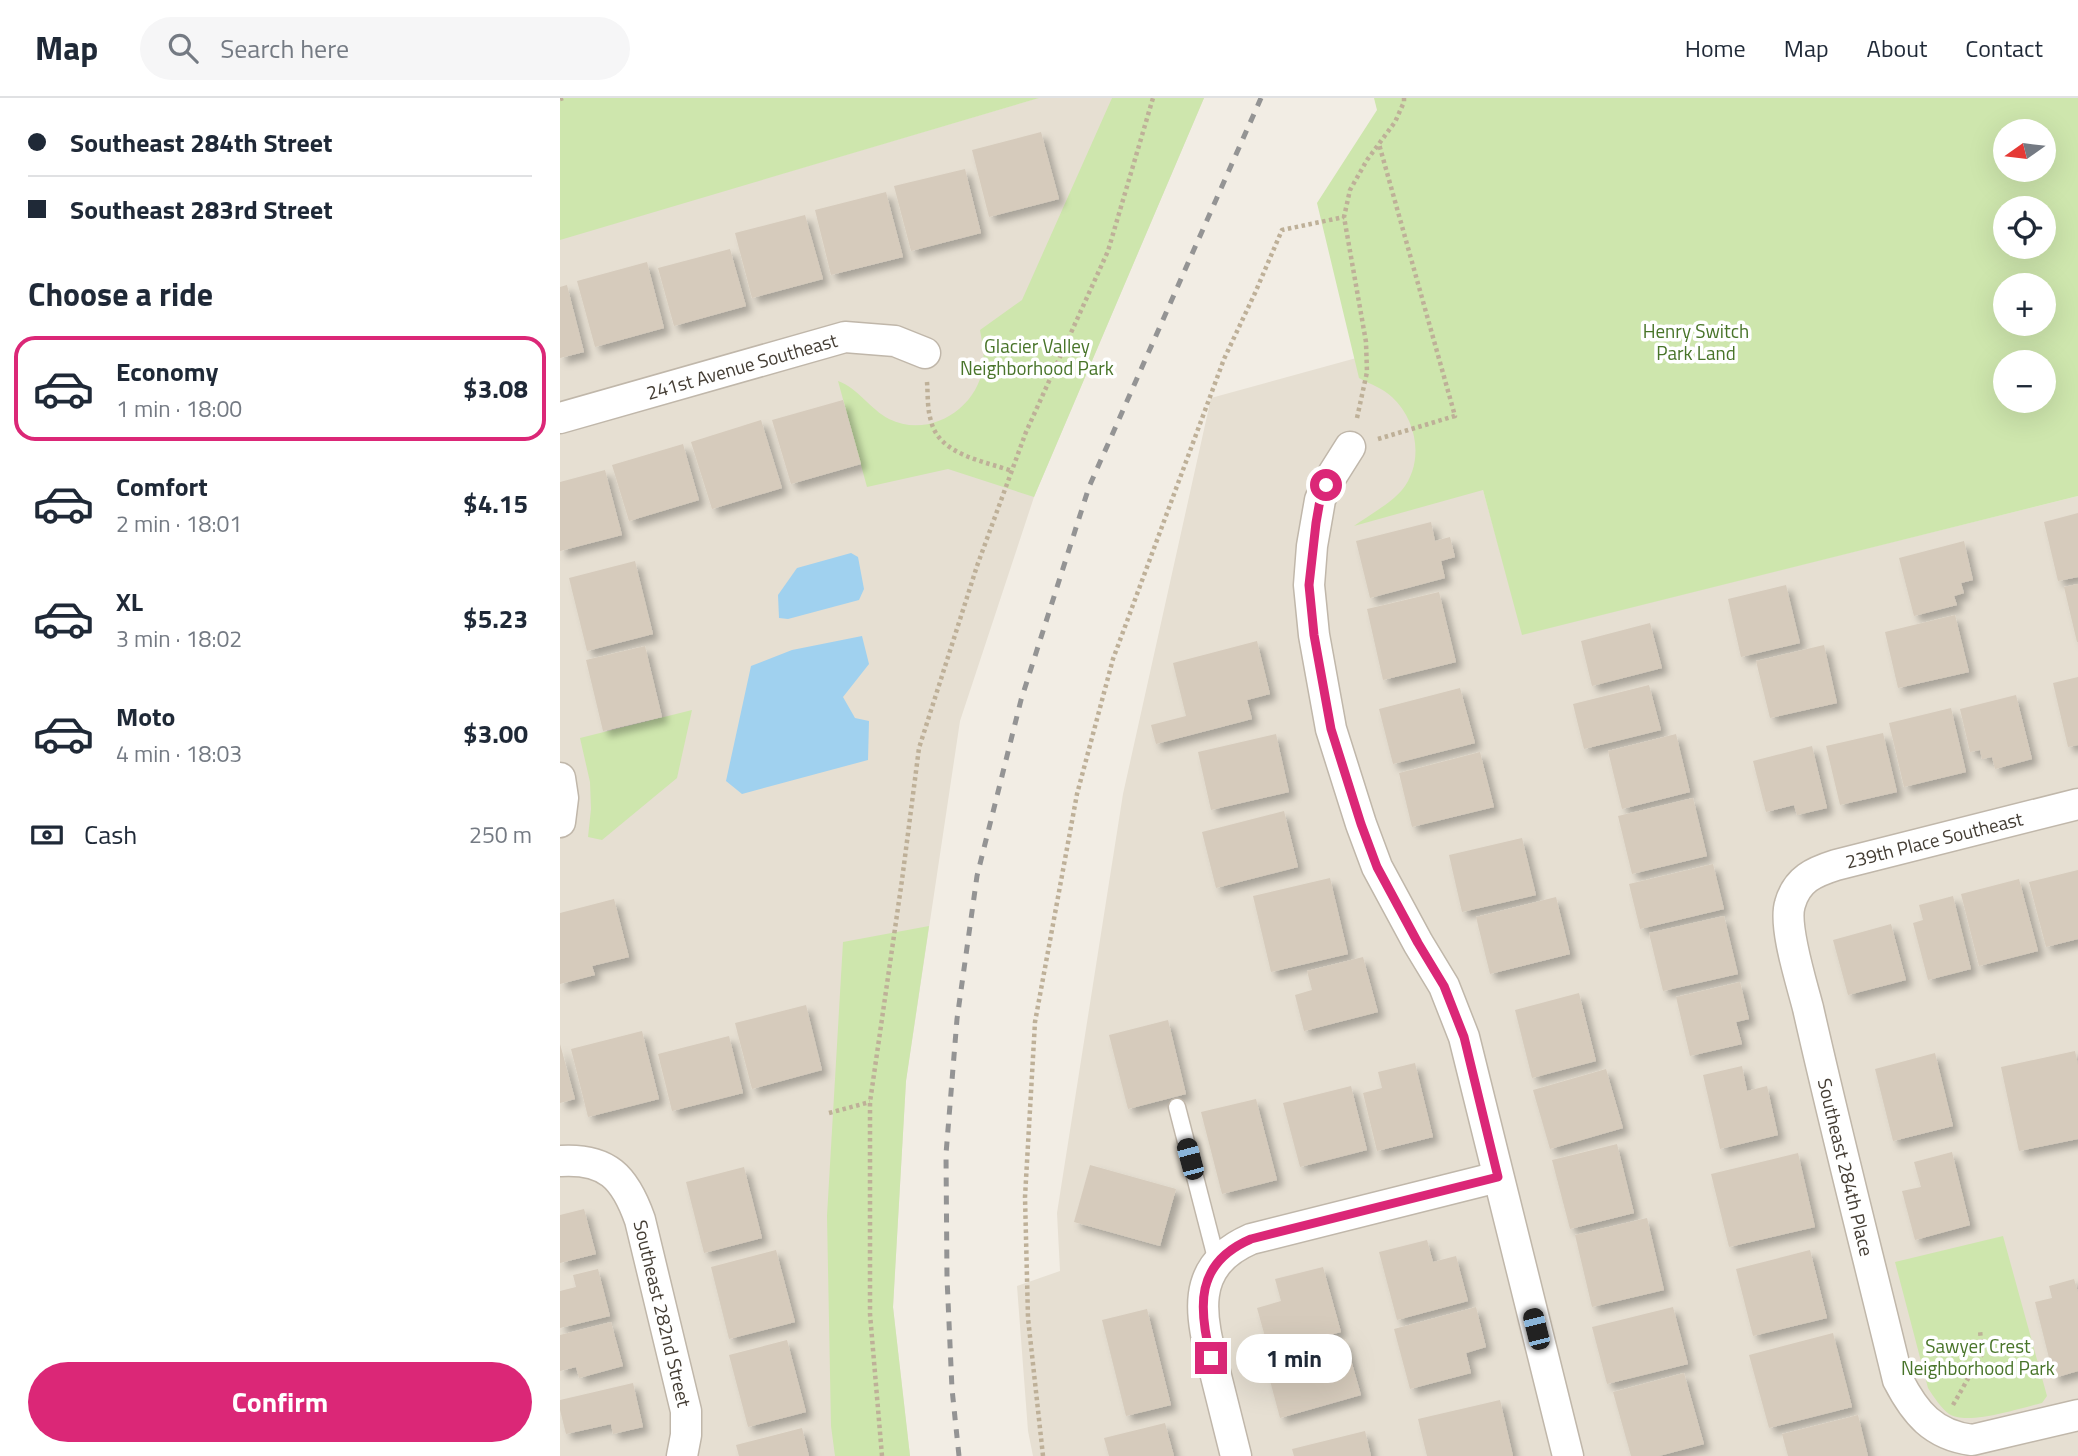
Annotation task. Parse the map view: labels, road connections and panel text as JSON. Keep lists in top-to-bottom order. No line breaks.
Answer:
{"streets":{"street":["241st Avenue Southeast","239th Place Southeast","Southeast 284th Place","Southeast 282nd Street"]},"crossings":[["239th Place Southeast","Southeast 284th Place"]],"parks":["Henry Switch Park Land","Glacier Valley Neighborhood Park","Sawyer Crest Neighborhood Park"],"north":"left","page":{"header":"Map","search":"Search here","nav":["Home","Map","About","Contact"],"banner":["Southeast 284th Street","Southeast 283rd Street"],"map_buttons":["+","−"],"heading":"Choose a ride","list":[{"name":"Economy","note":"1 min · 18:00","value":"$3.08"},{"name":"Comfort","note":"2 min · 18:01","value":"$4.15"},{"name":"XL","note":"3 min · 18:02","value":"$5.23"},{"name":"Moto","note":"4 min · 18:03","value":"$3.00"}],"pay":["Cash","250 m"],"bubble":"1 min","buttons":"Confirm"}}
